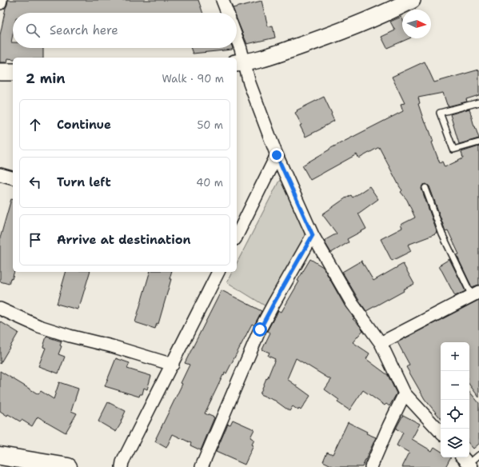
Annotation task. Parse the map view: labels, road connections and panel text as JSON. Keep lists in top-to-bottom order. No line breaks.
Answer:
{"north":"right","page":{"search":"Search here","heading":["2 min","Walk · 90 m"],"list":[["Continue","50 m"],["Turn left","40 m"],"Arrive at destination"],"map_buttons":["+","−"]}}
